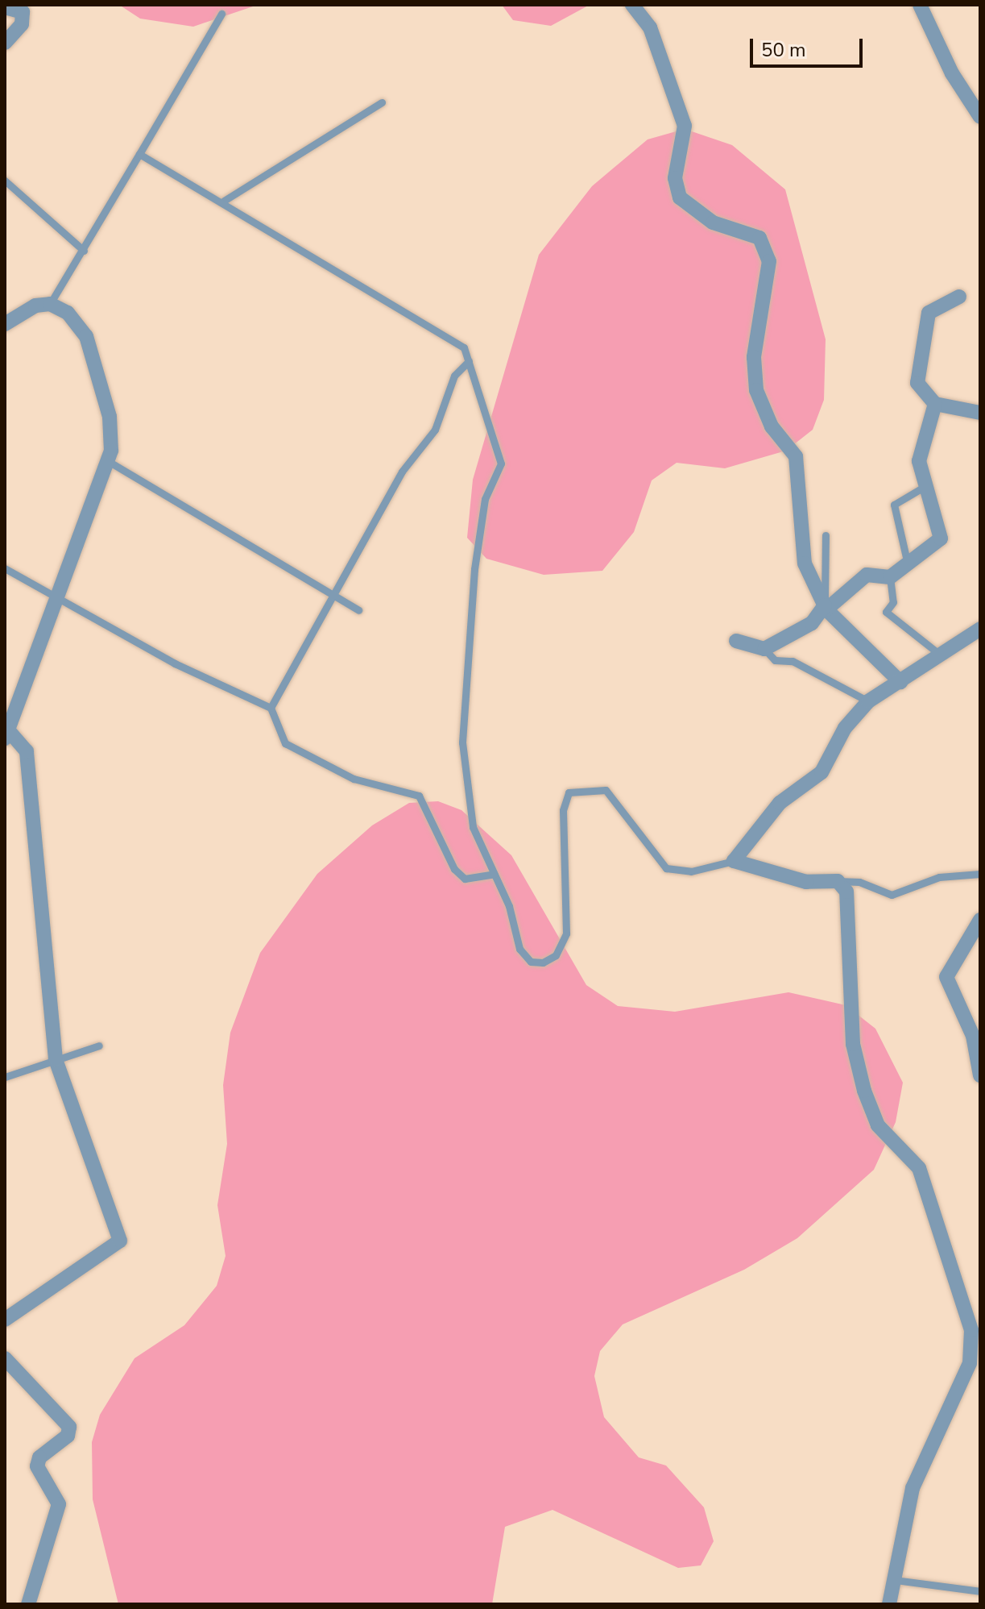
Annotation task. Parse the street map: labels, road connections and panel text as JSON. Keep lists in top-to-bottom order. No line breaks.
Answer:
{"scale_bar":"50 m"}
